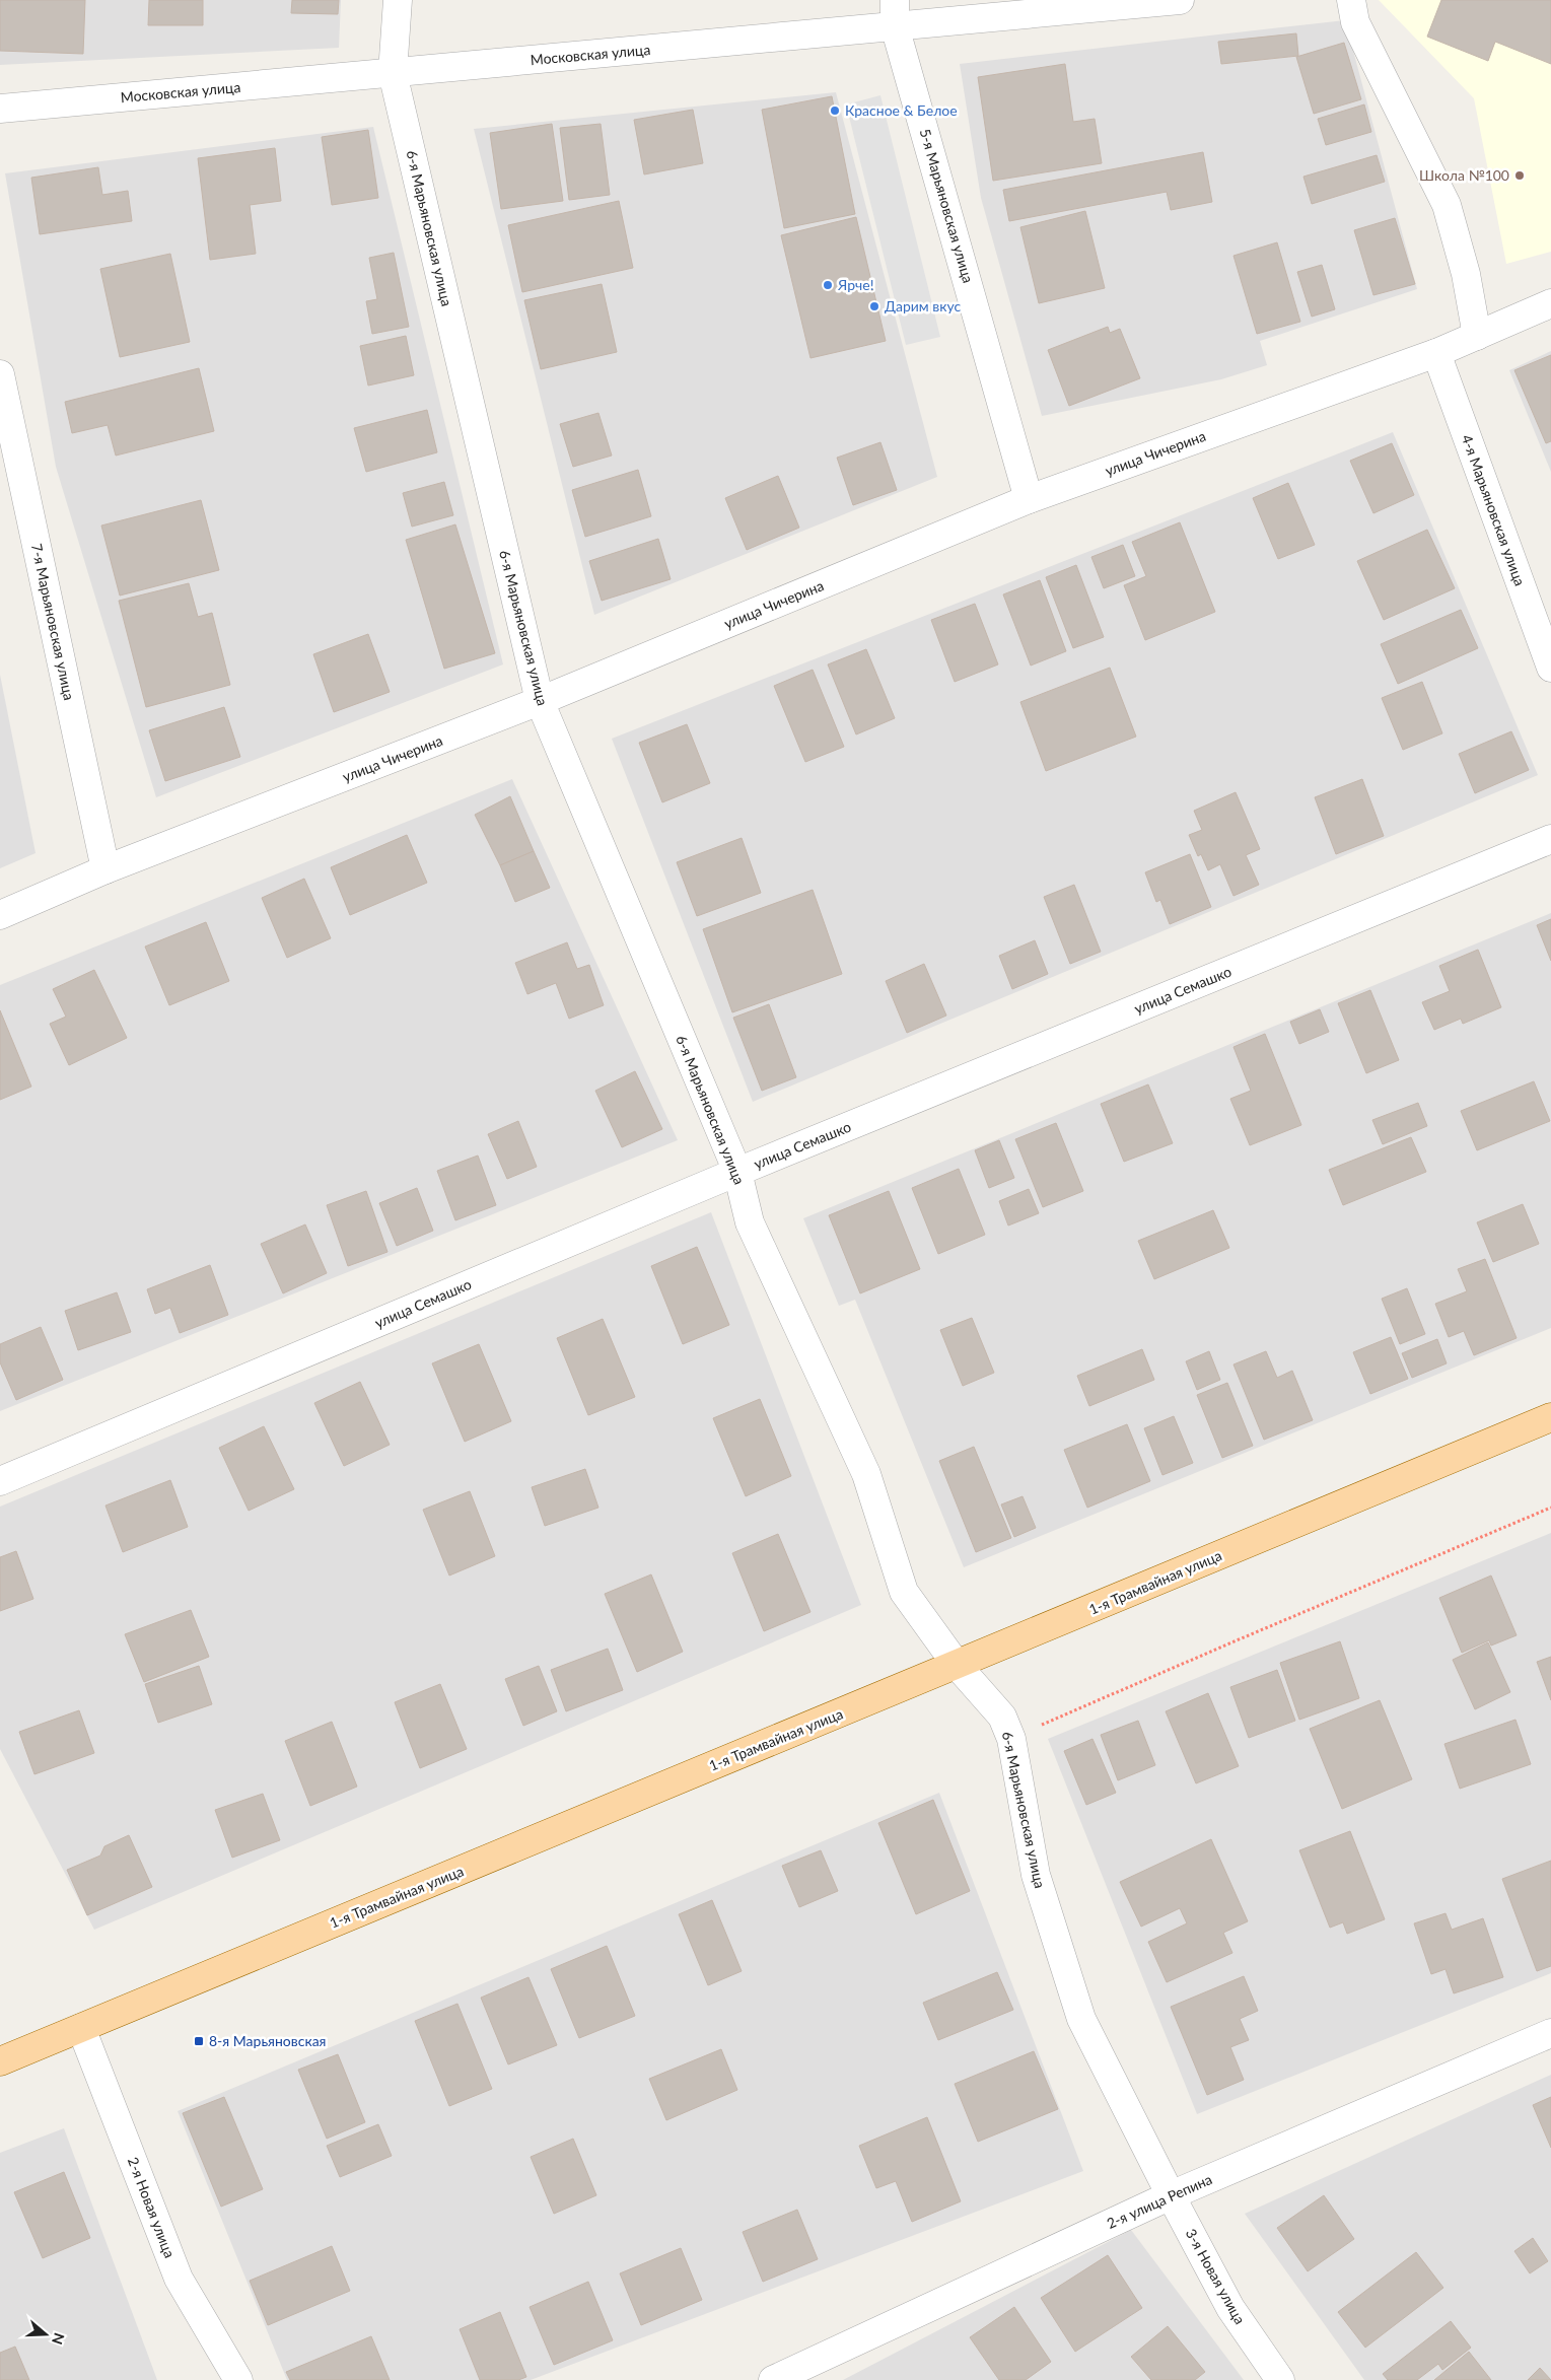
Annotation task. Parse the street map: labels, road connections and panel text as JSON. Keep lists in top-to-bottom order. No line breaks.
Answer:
{"streets":{"main road":["1-я Трамвайная улица"],"street":["Московская улица","5-я Марьяновская улица","6-я Марьяновская улица","улица Чичерина","4-я Марьяновская улица","7-я Марьяновская улица","улица Семашко","2-я улица Репина","2-я Новая улица","3-я Новая улица"]},"crossings":[["Московская улица","5-я Марьяновская улица"],["Московская улица","6-я Марьяновская улица"],["5-я Марьяновская улица","улица Чичерина"],["6-я Марьяновская улица","улица Чичерина"],["6-я Марьяновская улица","улица Семашко"],["6-я Марьяновская улица","1-я Трамвайная улица"],["6-я Марьяновская улица","2-я улица Репина"],["6-я Марьяновская улица","3-я Новая улица"],["улица Чичерина","4-я Марьяновская улица"],["улица Чичерина","7-я Марьяновская улица"],["1-я Трамвайная улица","2-я Новая улица"],["2-я улица Репина","3-я Новая улица"]],"places":{"other":["Красное & Белое","Школа №100","Ярче!","Дарим вкус"],"transit":["8-я Марьяновская"]},"north":"right"}
